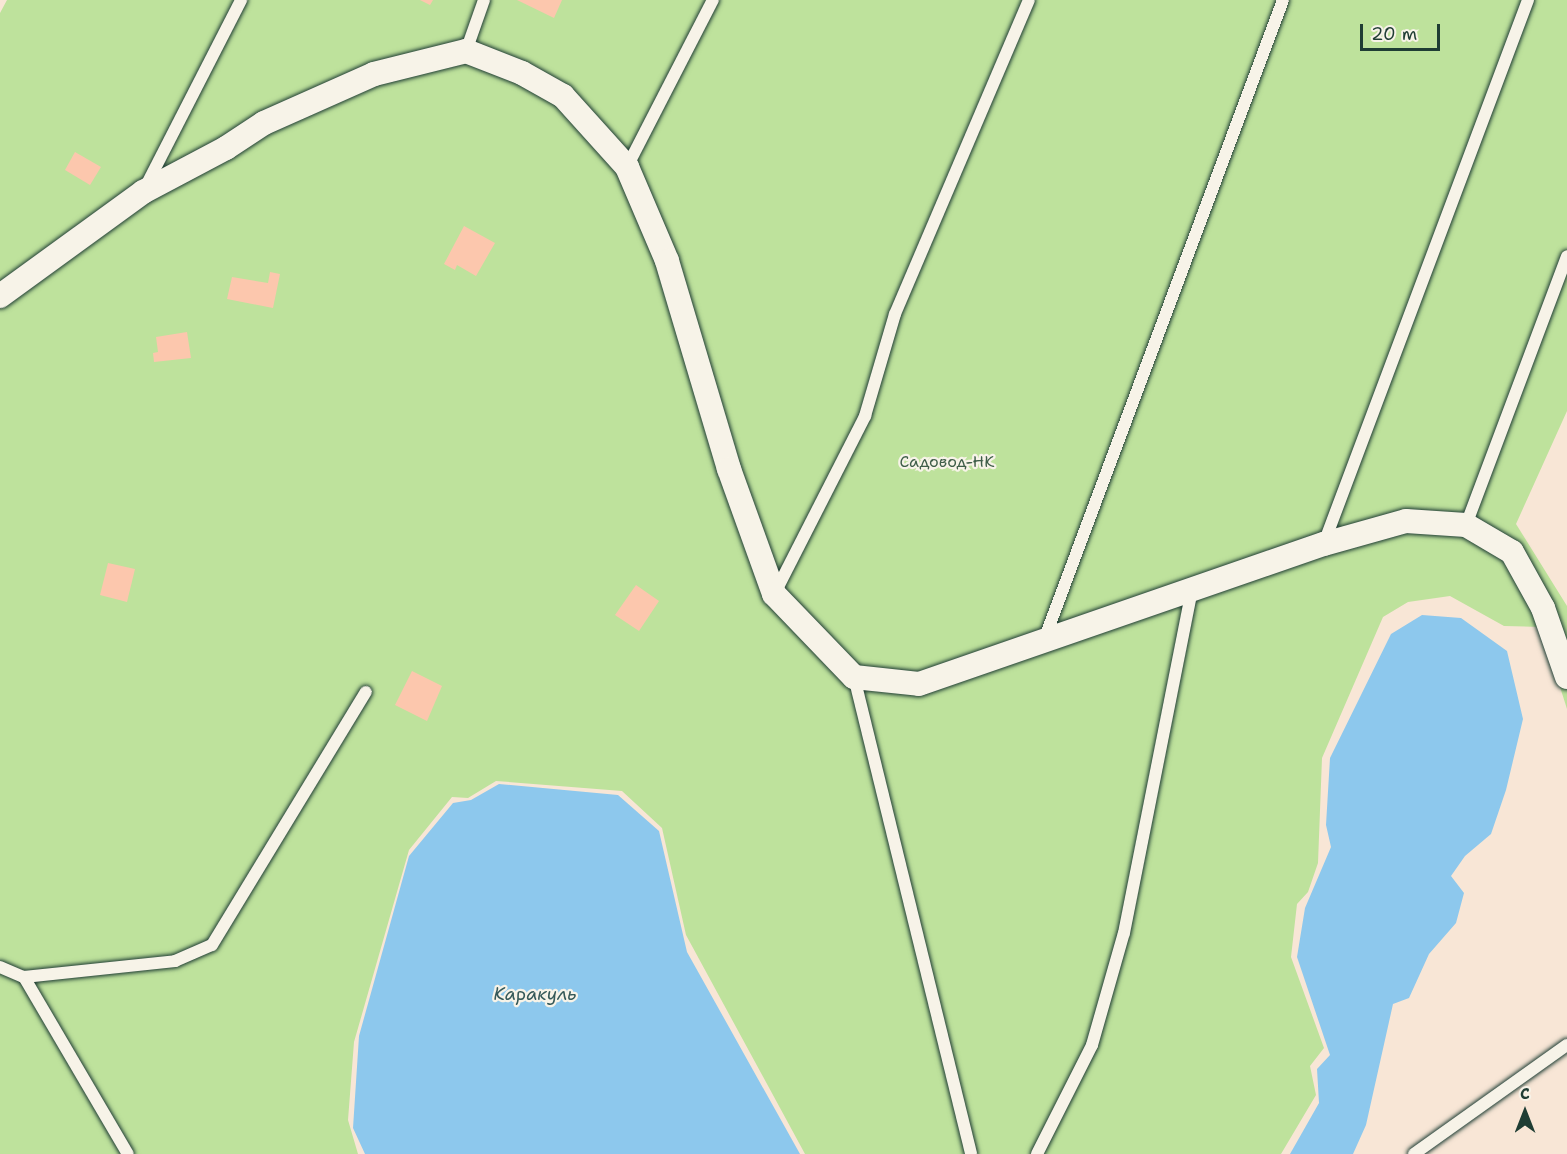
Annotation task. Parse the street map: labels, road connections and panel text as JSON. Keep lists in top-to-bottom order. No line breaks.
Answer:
{"water":["Каракуль"],"parks":["Садовод-НК"],"scale_bar":"20 m","north":"top"}
